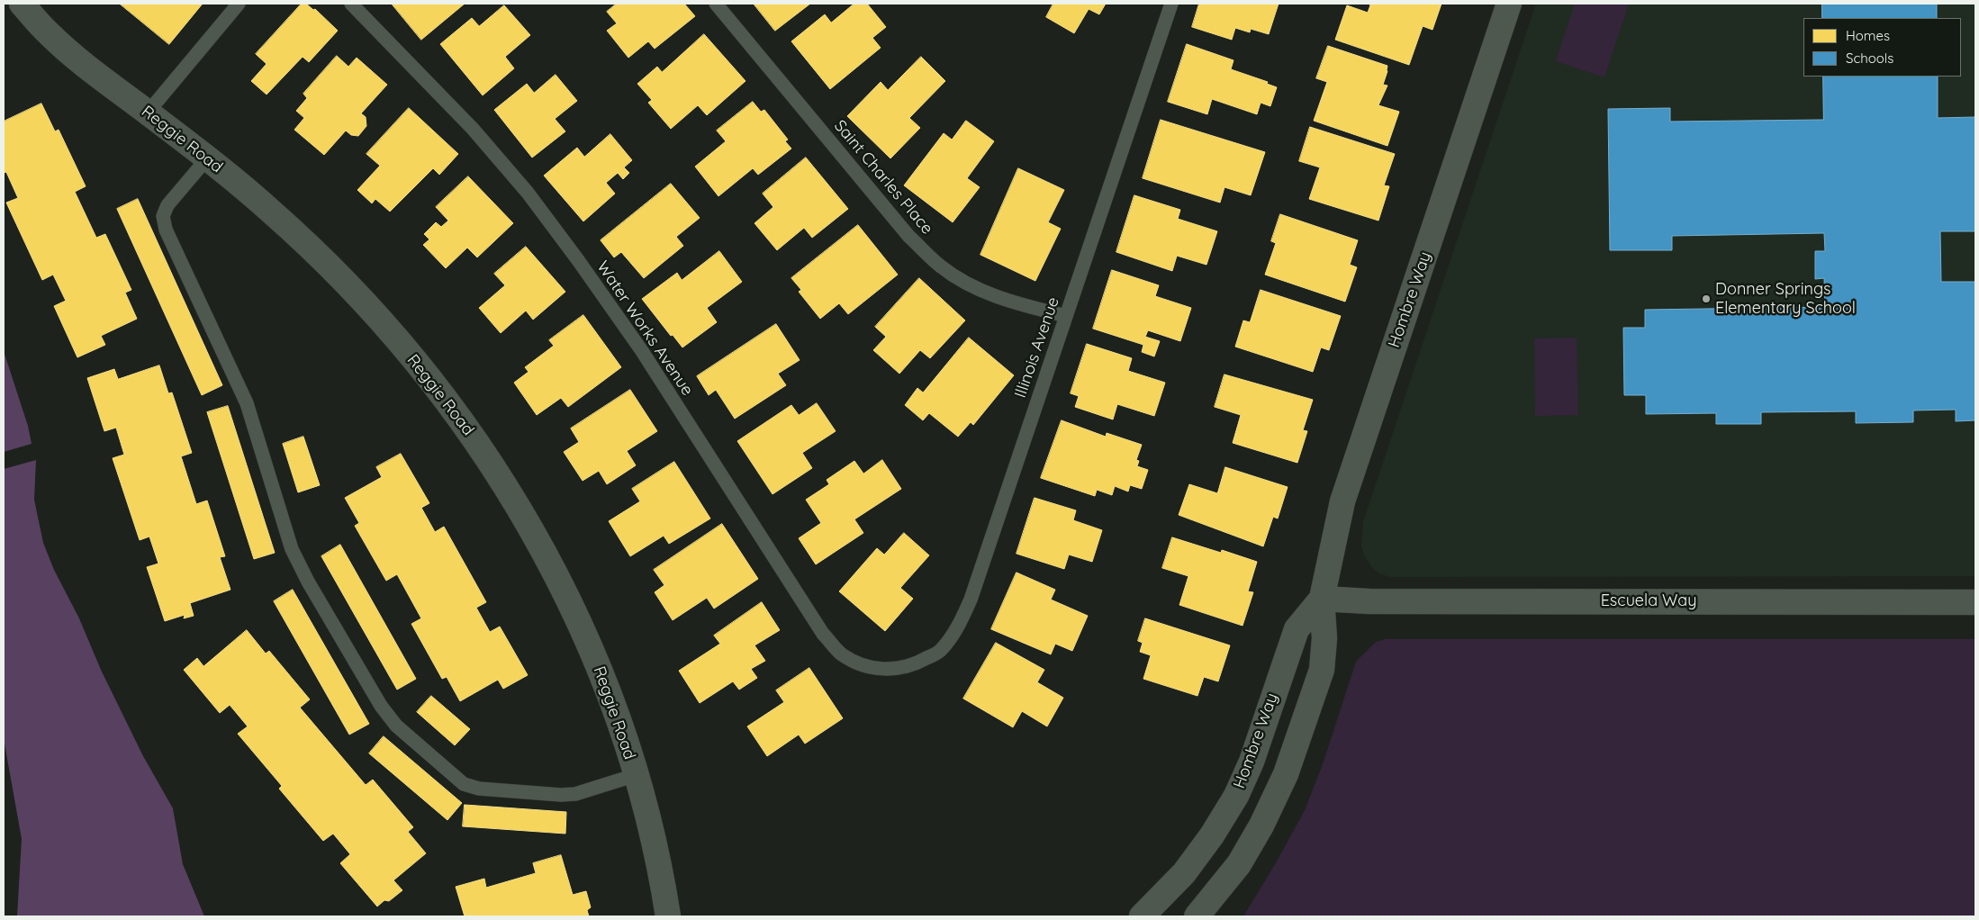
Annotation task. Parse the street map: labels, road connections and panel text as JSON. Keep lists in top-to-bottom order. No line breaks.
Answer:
{"streets":{"street":["Reggie Road","Hombre Way","Escuela Way"],"lane":["Saint Charles Place","Water Works Avenue","Illinois Avenue"]},"crossings":[["Saint Charles Place","Illinois Avenue"],["Hombre Way","Escuela Way"],["Water Works Avenue","Illinois Avenue"]],"places":["Donner Springs Elementary School"],"legend":["Homes","Schools"]}
